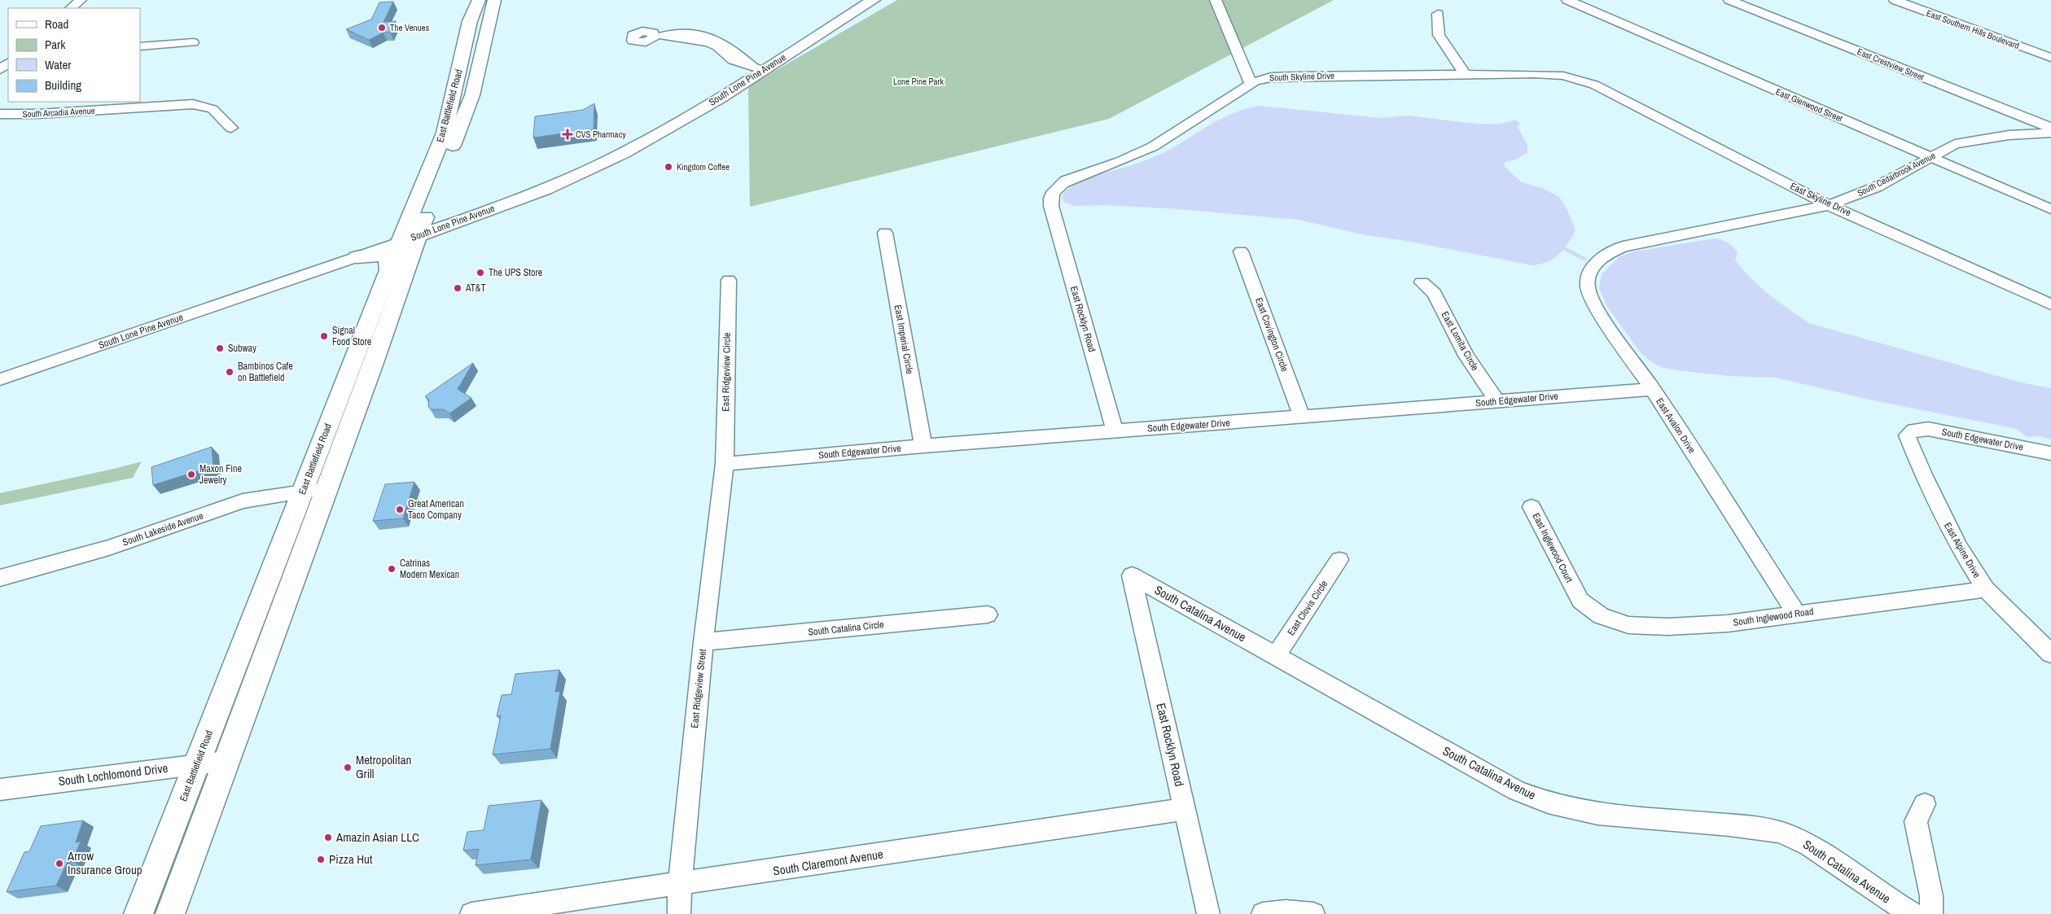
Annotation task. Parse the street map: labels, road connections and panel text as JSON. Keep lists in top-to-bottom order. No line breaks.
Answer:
{"streets":{"main road":["South Lone Pine Avenue","East Battlefield Road"],"street":["East Southern Hills Boulevard","East Crestview Street","South Skyline Drive","East Glenwood Street","South Arcadia Avenue","South Cedarbrook Avenue","East Skyline Drive","East Rocklyn Road","East Covington Circle","East Imperial Circle","East Lomita Circle","East Ridgeview Circle","South Edgewater Drive","East Avalon Drive","South Lakeside Avenue","East Inglewood Court","East Alpine Drive","East Clovis Circle","South Catalina Avenue","South Inglewood Road","South Catalina Circle","East Ridgeview Street","South Lochlomond Drive","South Claremont Avenue"]},"crossings":[["South Skyline Drive","East Skyline Drive"],["South Skyline Drive","East Rocklyn Road"],["South Lone Pine Avenue","East Battlefield Road"],["East Glenwood Street","South Cedarbrook Avenue"],["East Battlefield Road","South Lakeside Avenue"],["East Battlefield Road","South Lochlomond Drive"],["South Cedarbrook Avenue","East Skyline Drive"],["South Cedarbrook Avenue","East Avalon Drive"],["East Rocklyn Road","South Edgewater Drive"],["East Rocklyn Road","South Catalina Avenue"],["East Rocklyn Road","South Claremont Avenue"],["East Covington Circle","South Edgewater Drive"],["East Imperial Circle","South Edgewater Drive"],["East Lomita Circle","South Edgewater Drive"],["East Ridgeview Circle","South Edgewater Drive"],["East Ridgeview Circle","East Ridgeview Street"],["South Edgewater Drive","East Avalon Drive"],["South Edgewater Drive","East Alpine Drive"],["South Edgewater Drive","East Ridgeview Street"],["East Avalon Drive","South Inglewood Road"],["East Inglewood Court","South Inglewood Road"],["East Alpine Drive","South Inglewood Road"],["East Clovis Circle","South Catalina Avenue"],["South Catalina Circle","East Ridgeview Street"],["East Ridgeview Street","South Claremont Avenue"]],"parks":["Lone Pine Park"],"places":{"other":["The Venues","Kingdom Coffee","The UPS Store","AT&T","Signal Food Store","Subway","Bambinos Cafe on Battlefield","Maxon Fine Jewelry","Great American Taco Company","Catrinas Modern Mexican","Metropolitan Grill","Amazin Asian LLC","Pizza Hut","Arrow Insurance Group"],"health":["CVS Pharmacy"]},"legend":["Road","Park","Water","Building"]}
